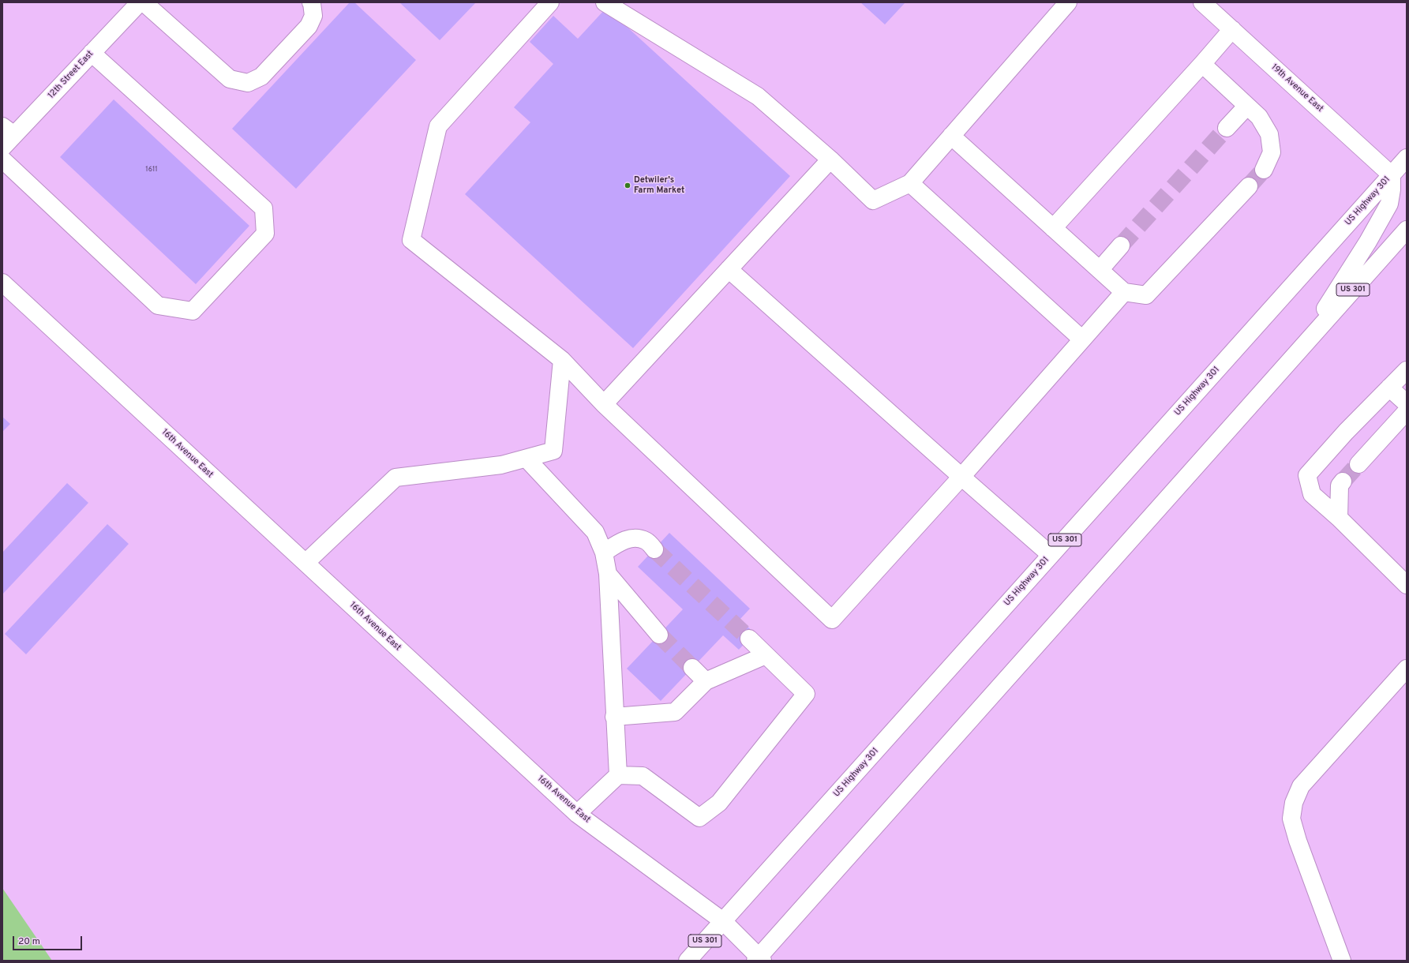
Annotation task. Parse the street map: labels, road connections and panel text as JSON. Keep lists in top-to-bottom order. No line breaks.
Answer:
{"streets":{"main road":["12th Street East","19th Avenue East","US Highway 301","US 301","16th Avenue East"]},"crossings":[["19th Avenue East","US Highway 301"],["US Highway 301","US 301"],["US Highway 301","16th Avenue East"],["US 301","16th Avenue East"]],"places":["Detwiler's Farm Market"],"house_numbers":["1611"],"scale_bar":"20 m"}
